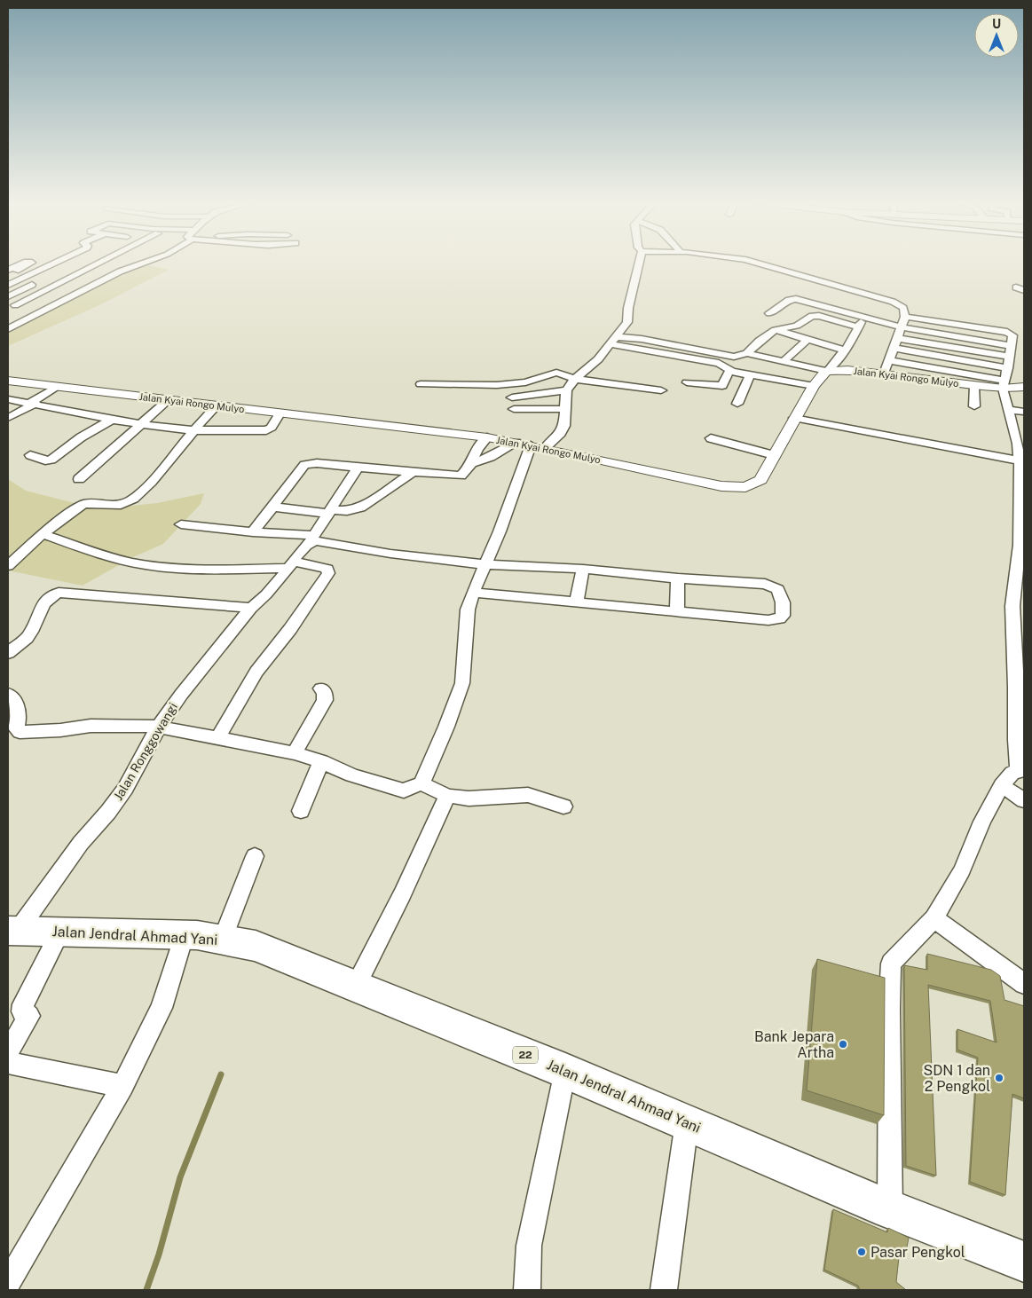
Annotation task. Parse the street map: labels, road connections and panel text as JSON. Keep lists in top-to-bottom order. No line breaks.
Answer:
{"streets":{"highway":["Jalan Jendral Ahmad Yani","22"],"street":["Jalan Kyai Rongo Mulyo","Jalan Ronggowangi"]},"crossings":[["Jalan Ronggowangi","Jalan Jendral Ahmad Yani"]],"places":["Bank Jepara Artha","SDN 1 dan 2 Pengkol","Pasar Pengkol"],"north":"top"}
